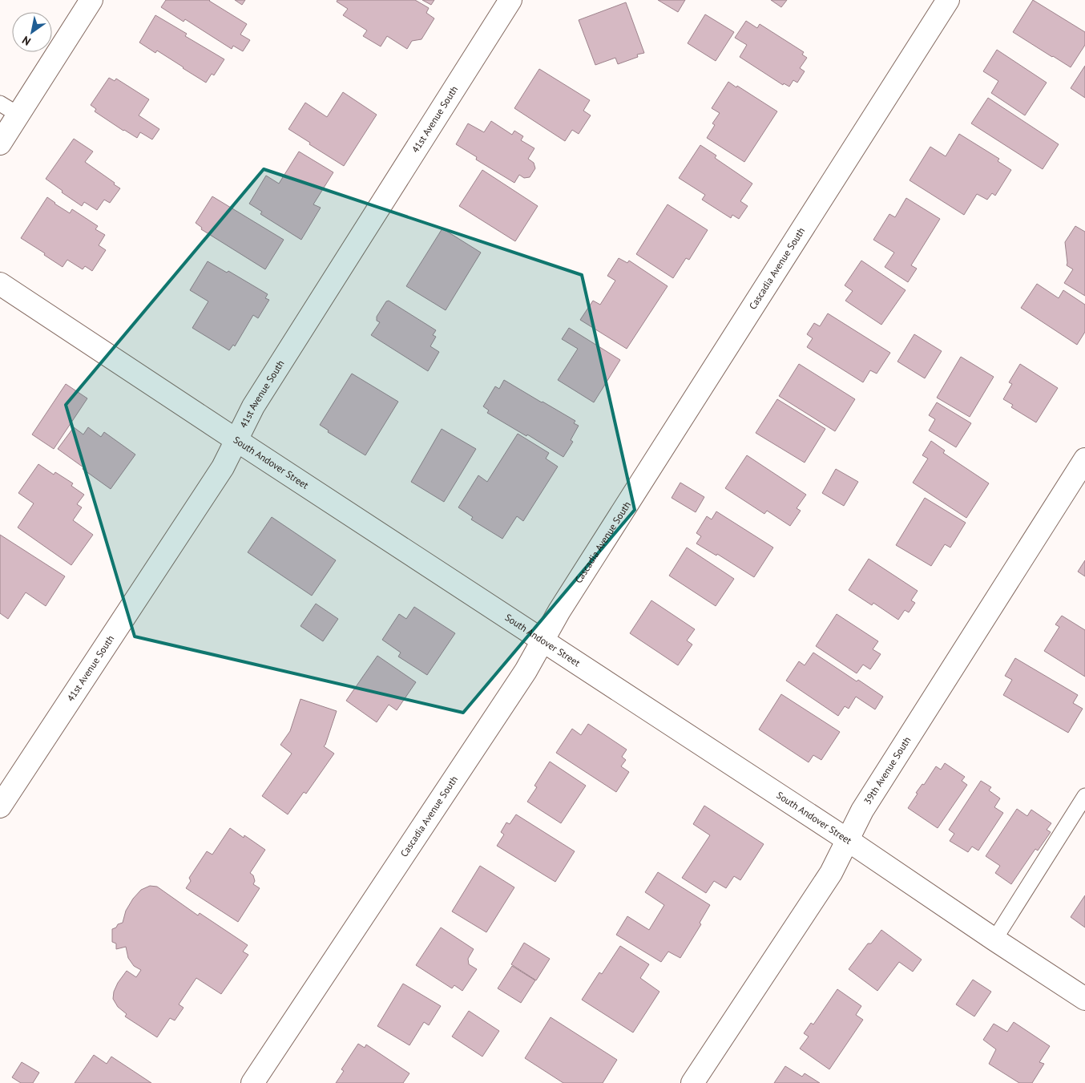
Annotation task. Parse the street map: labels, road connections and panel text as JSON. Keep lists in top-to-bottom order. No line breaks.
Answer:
{"streets":{"street":["41st Avenue South","Cascadia Avenue South","South Andover Street","39th Avenue South"]},"crossings":[["41st Avenue South","South Andover Street"],["Cascadia Avenue South","South Andover Street"],["South Andover Street","39th Avenue South"]],"north":"bottom left"}
